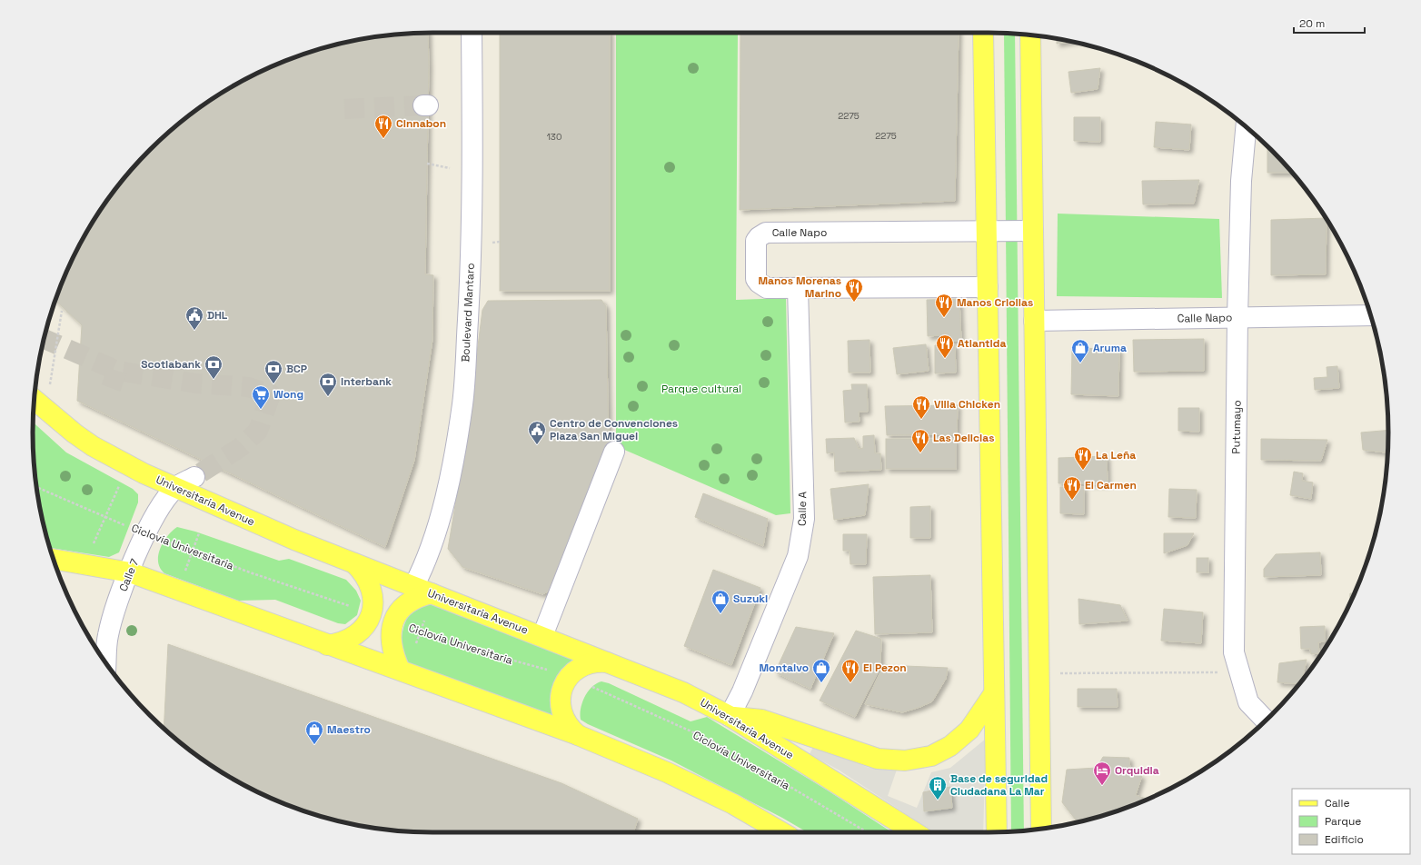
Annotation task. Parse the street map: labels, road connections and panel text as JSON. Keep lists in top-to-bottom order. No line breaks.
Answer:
{"streets":{"main road":["Universitaria Avenue"],"street":["Calle Napo","Boulevard Mantaro","Putumayo","Calle A","Calle 7"],"path":["Ciclovía Universitaria"]},"crossings":[["Calle Napo","Putumayo"],["Calle Napo","Calle A"],["Boulevard Mantaro","Universitaria Avenue"],["Universitaria Avenue","Calle A"],["Universitaria Avenue","Calle 7"],["Ciclovía Universitaria","Calle 7"]],"parks":["Parque cultural"],"places":{"restaurant":["Cinnabon","Manos Morenas Marino","Manos Criollas","Atlantida","Villa Chicken","Las Delicias","La Leña","El Carmen","El Pezon"],"public building":["DHL","Centro de Convenciones Plaza San Miguel"],"shop":["Aruma","Suzuki","Montalvo","Maestro"],"bank":["Scotiabank","BCP","Interbank"],"supermarket":["Wong"],"hotel":["Orquidia"],"building":["Base de seguridad Ciudadana La Mar"]},"house_numbers":["2275","2275","130"],"legend":["Calle","Parque","Edificio"],"scale_bar":"20 m"}
